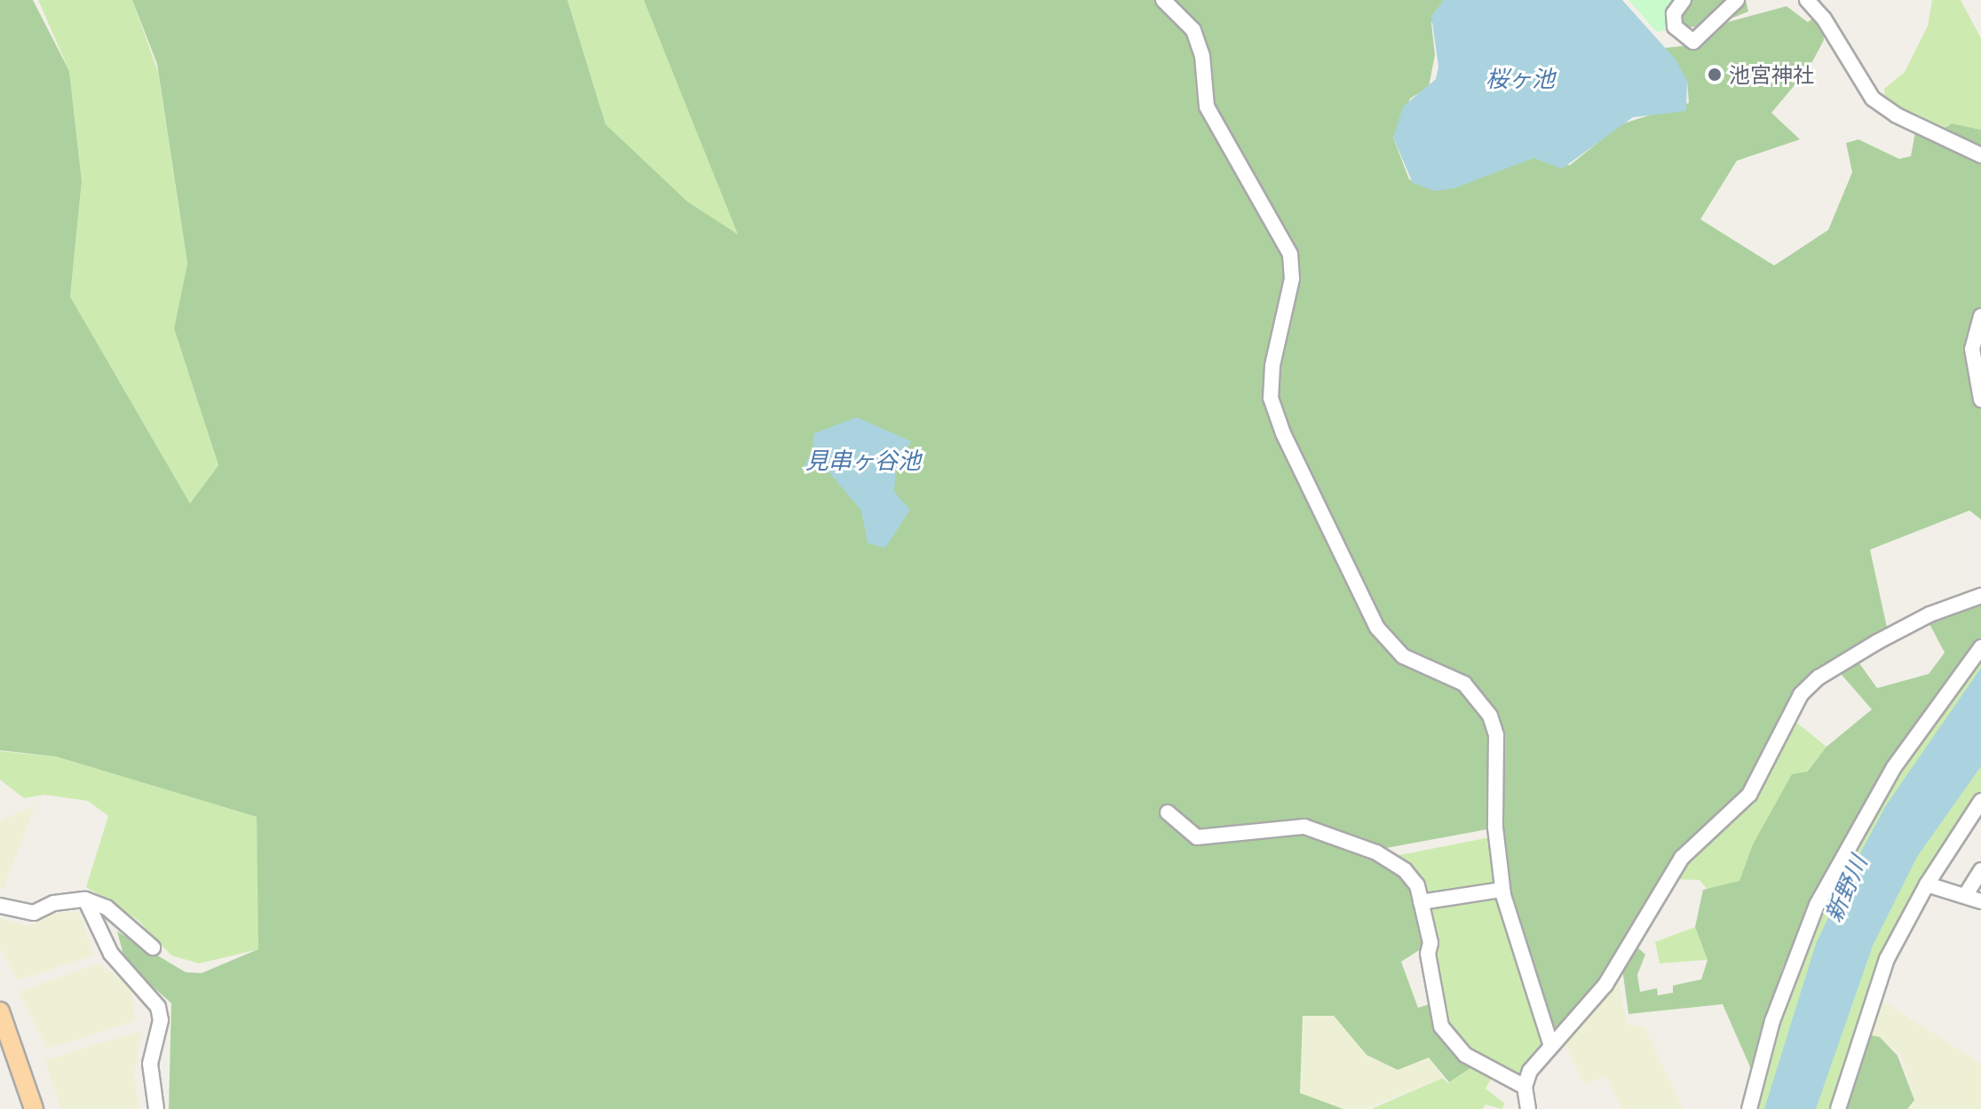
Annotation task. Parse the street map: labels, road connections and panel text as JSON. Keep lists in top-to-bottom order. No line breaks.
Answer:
{"water":["桜ヶ池","見串ヶ谷池","新野川"],"places":["池宮神社"]}
